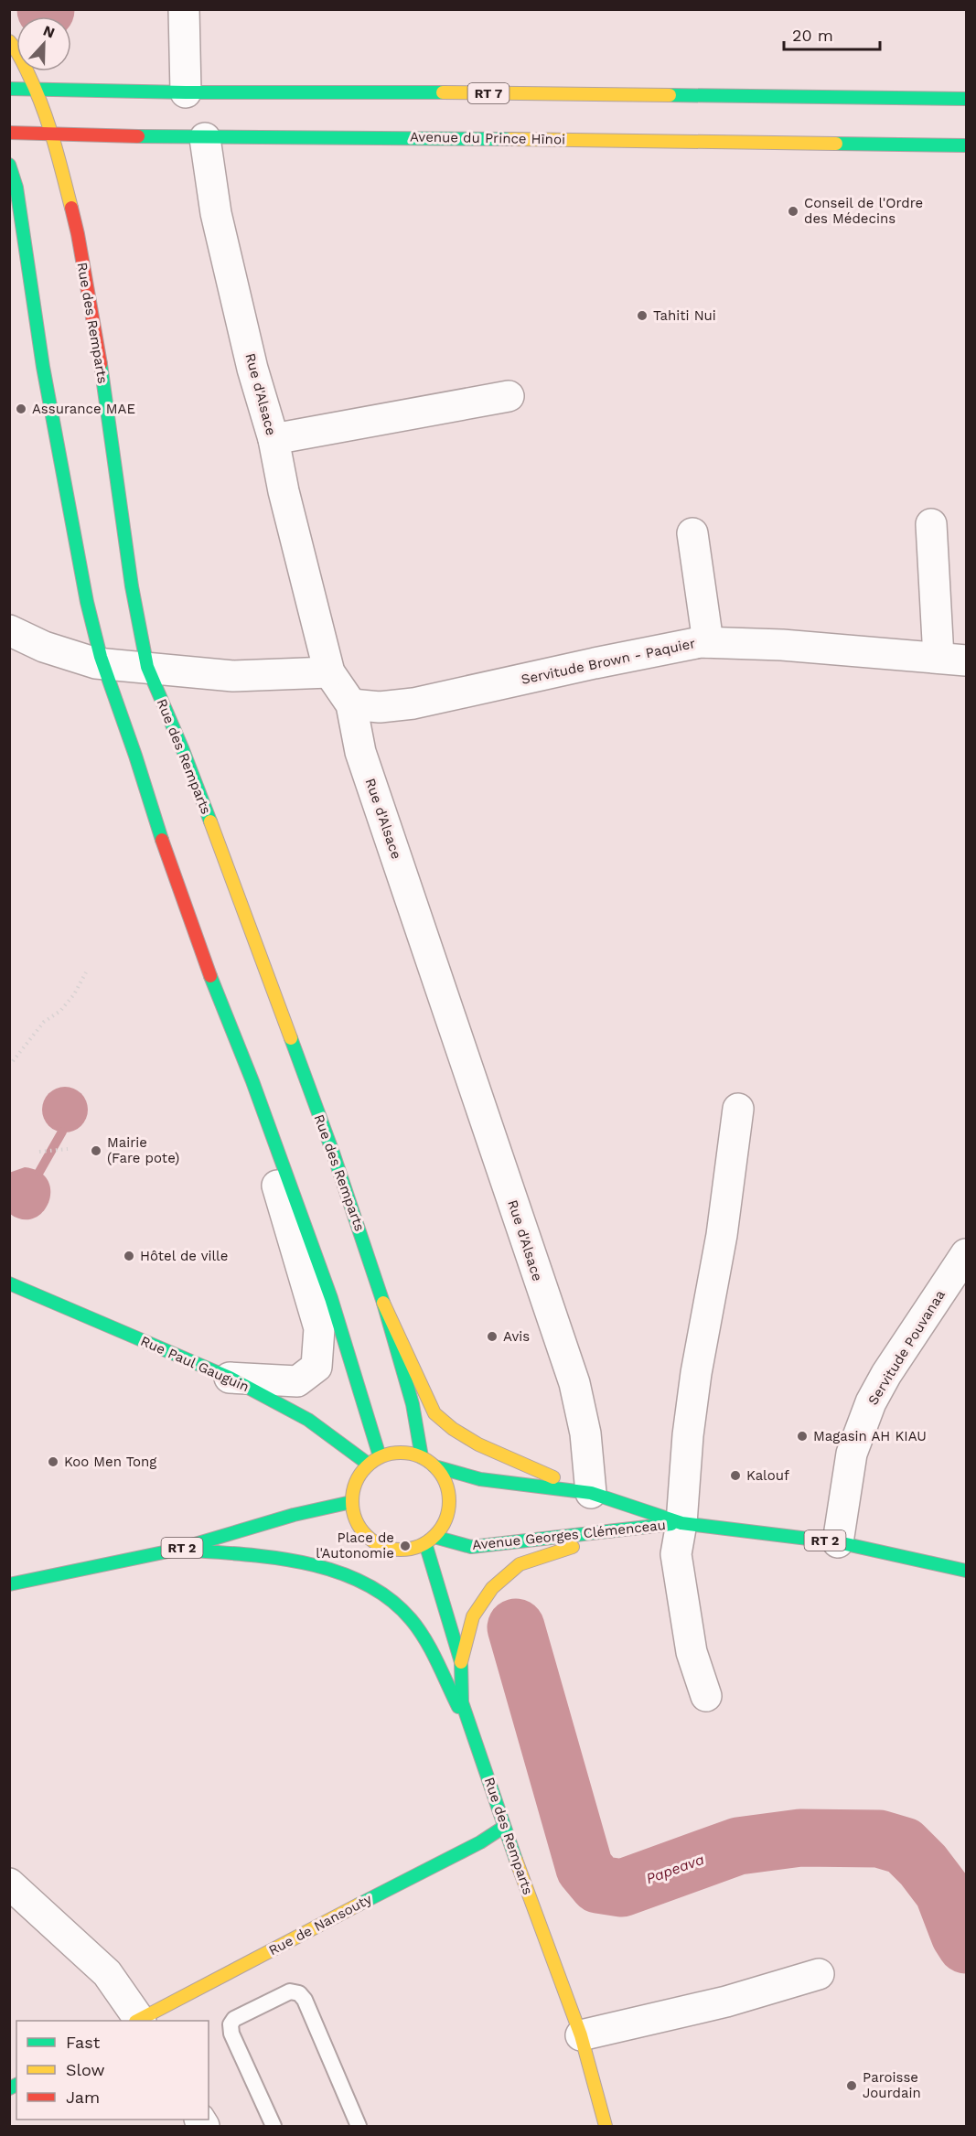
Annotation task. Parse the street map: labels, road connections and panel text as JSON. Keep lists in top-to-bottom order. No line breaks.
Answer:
{"streets":{"main road":["RT 7","Avenue du Prince Hīnoi","Rue des Remparts","Rue Paul Gauguin","Avenue Georges Clémenceau","RT 2","Rue de Nansouty"],"street":["Rue d'Alsace","Servitude Brown - Paquier","Servitude Pouvanaa"]},"crossings":[["RT 7","Rue des Remparts"],["Avenue du Prince Hīnoi","Rue des Remparts"],["Avenue du Prince Hīnoi","Rue d'Alsace"],["Rue des Remparts","Rue Paul Gauguin"],["Rue des Remparts","Avenue Georges Clémenceau"],["Rue des Remparts","RT 2"],["Rue des Remparts","Rue de Nansouty"],["Rue d'Alsace","Servitude Brown - Paquier"],["Rue d'Alsace","Avenue Georges Clémenceau"],["Servitude Pouvanaa","RT 2"],["Rue Paul Gauguin","Avenue Georges Clémenceau"],["Rue Paul Gauguin","RT 2"],["Avenue Georges Clémenceau","RT 2"]],"water":["Papeava"],"places":["Conseil de l'Ordre des Médecins","Tahiti Nui","Assurance MAE","Mairie (Fare pote)","Hôtel de ville","Avis","Magasin AH KIAU","Koo Men Tong","Kalouf","Place de l'Autonomie","Paroisse Jourdain"],"legend":["Fast","Slow","Jam"],"scale_bar":"20 m","north":"top"}
